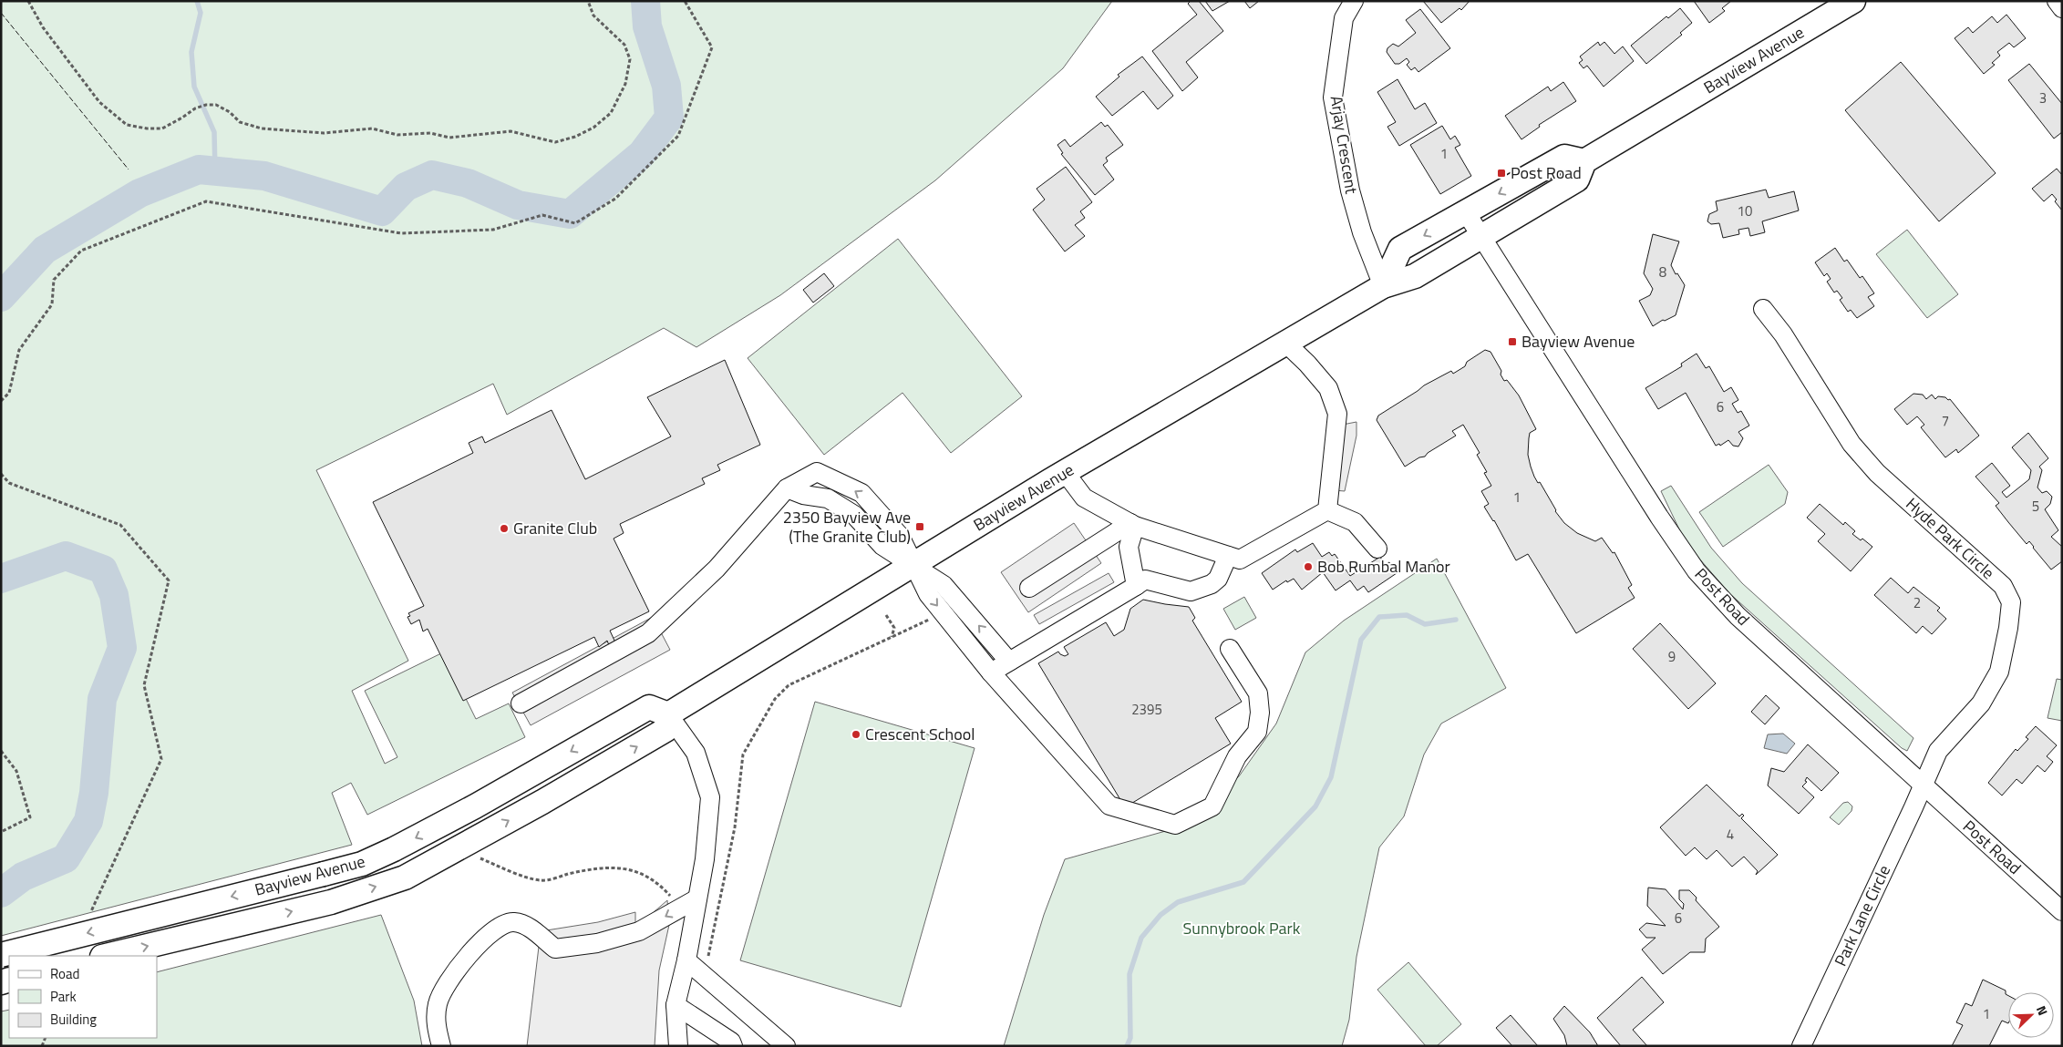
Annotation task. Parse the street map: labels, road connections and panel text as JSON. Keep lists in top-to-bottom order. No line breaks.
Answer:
{"streets":{"main road":["Bayview Avenue"],"street":["Arjay Crescent","Hyde Park Circle","Post Road","Park Lane Circle"]},"crossings":[["Bayview Avenue","Arjay Crescent"],["Bayview Avenue","Post Road"],["Hyde Park Circle","Post Road"],["Hyde Park Circle","Park Lane Circle"],["Post Road","Park Lane Circle"]],"parks":["Sunnybrook Park"],"places":{"transit":["Post Road","Bayview Avenue","2350 Bayview Ave (The Granite Club)"],"other":["Granite Club","Bob Rumbal Manor","Crescent School"]},"house_numbers":["3","1","10","8","6","7","1","5","2","9","2395","4","6","1"],"legend":["Road","Park","Building"],"north":"top right"}
